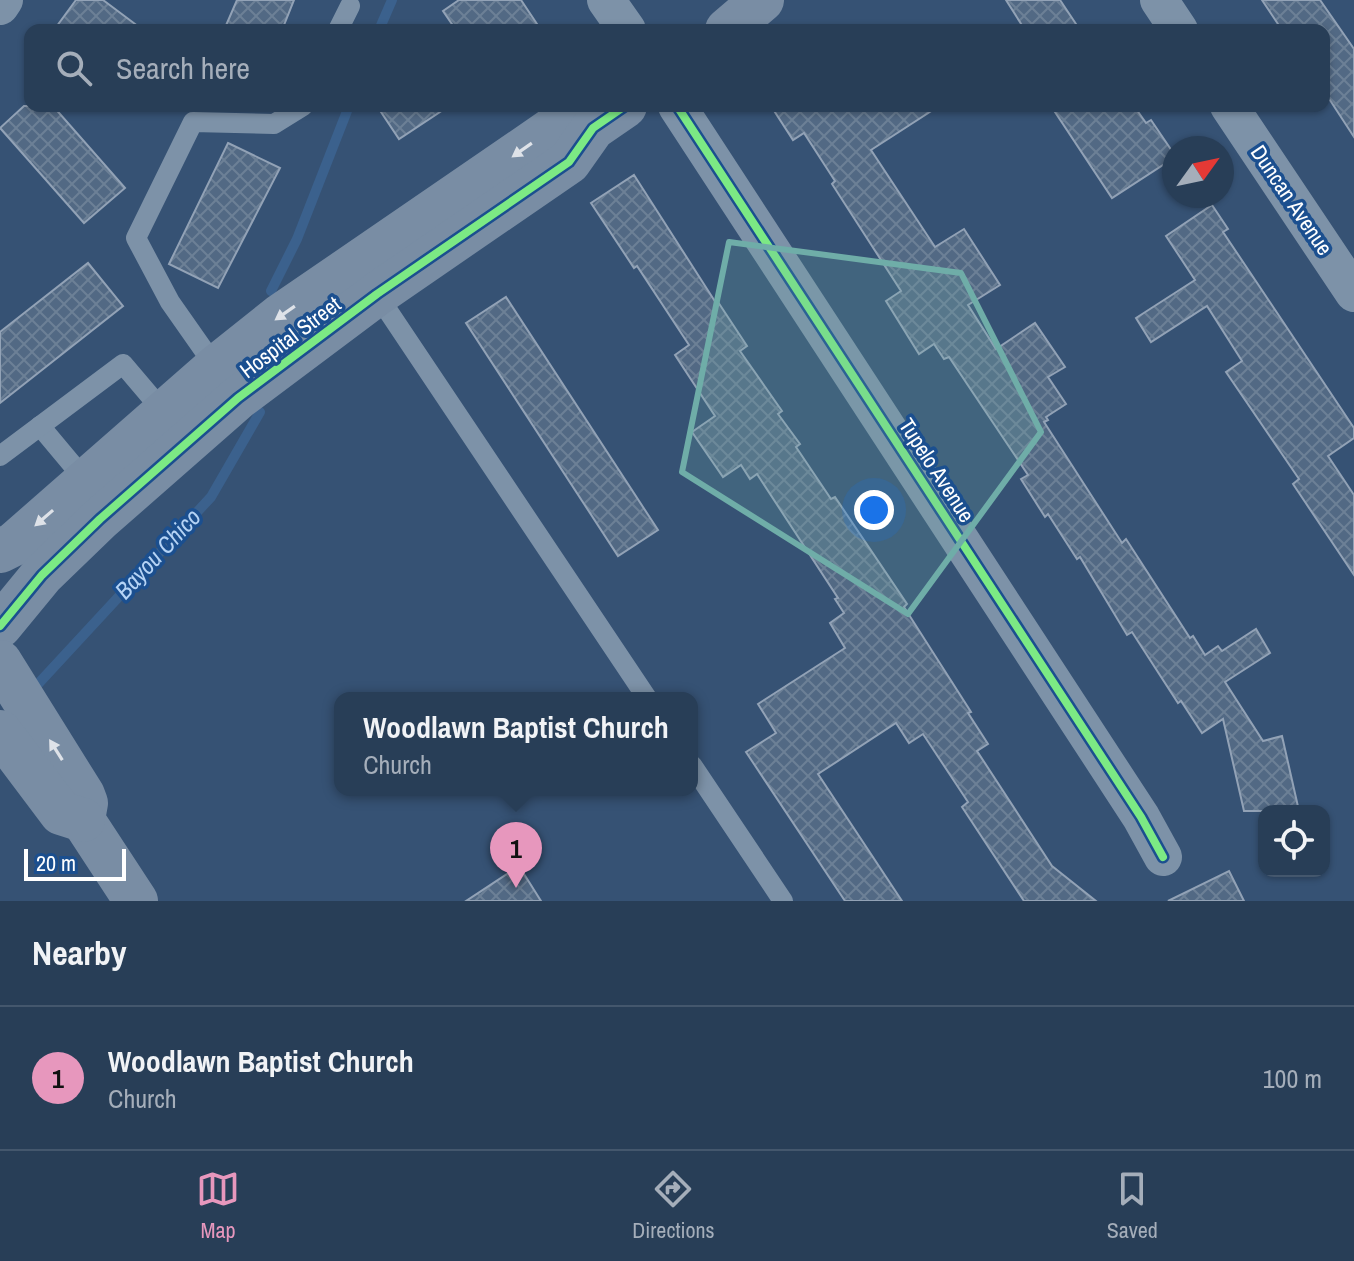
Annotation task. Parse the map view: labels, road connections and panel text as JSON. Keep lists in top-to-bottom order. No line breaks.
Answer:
{"streets":{"street":["Duncan Avenue","Hospital Street","Tupelo Avenue"]},"water":["Bayou Chico"],"scale_bar":"20 m","north":"top right","page":{"search":"Search here","popup":["Woodlawn Baptist Church","Church"],"pins":"1","scale":"20 m","heading":"Nearby","list":[{"mark":"1","name":"Woodlawn Baptist Church","note":"Church","value":"100 m"}],"nav":["Map","Directions","Saved"]}}
